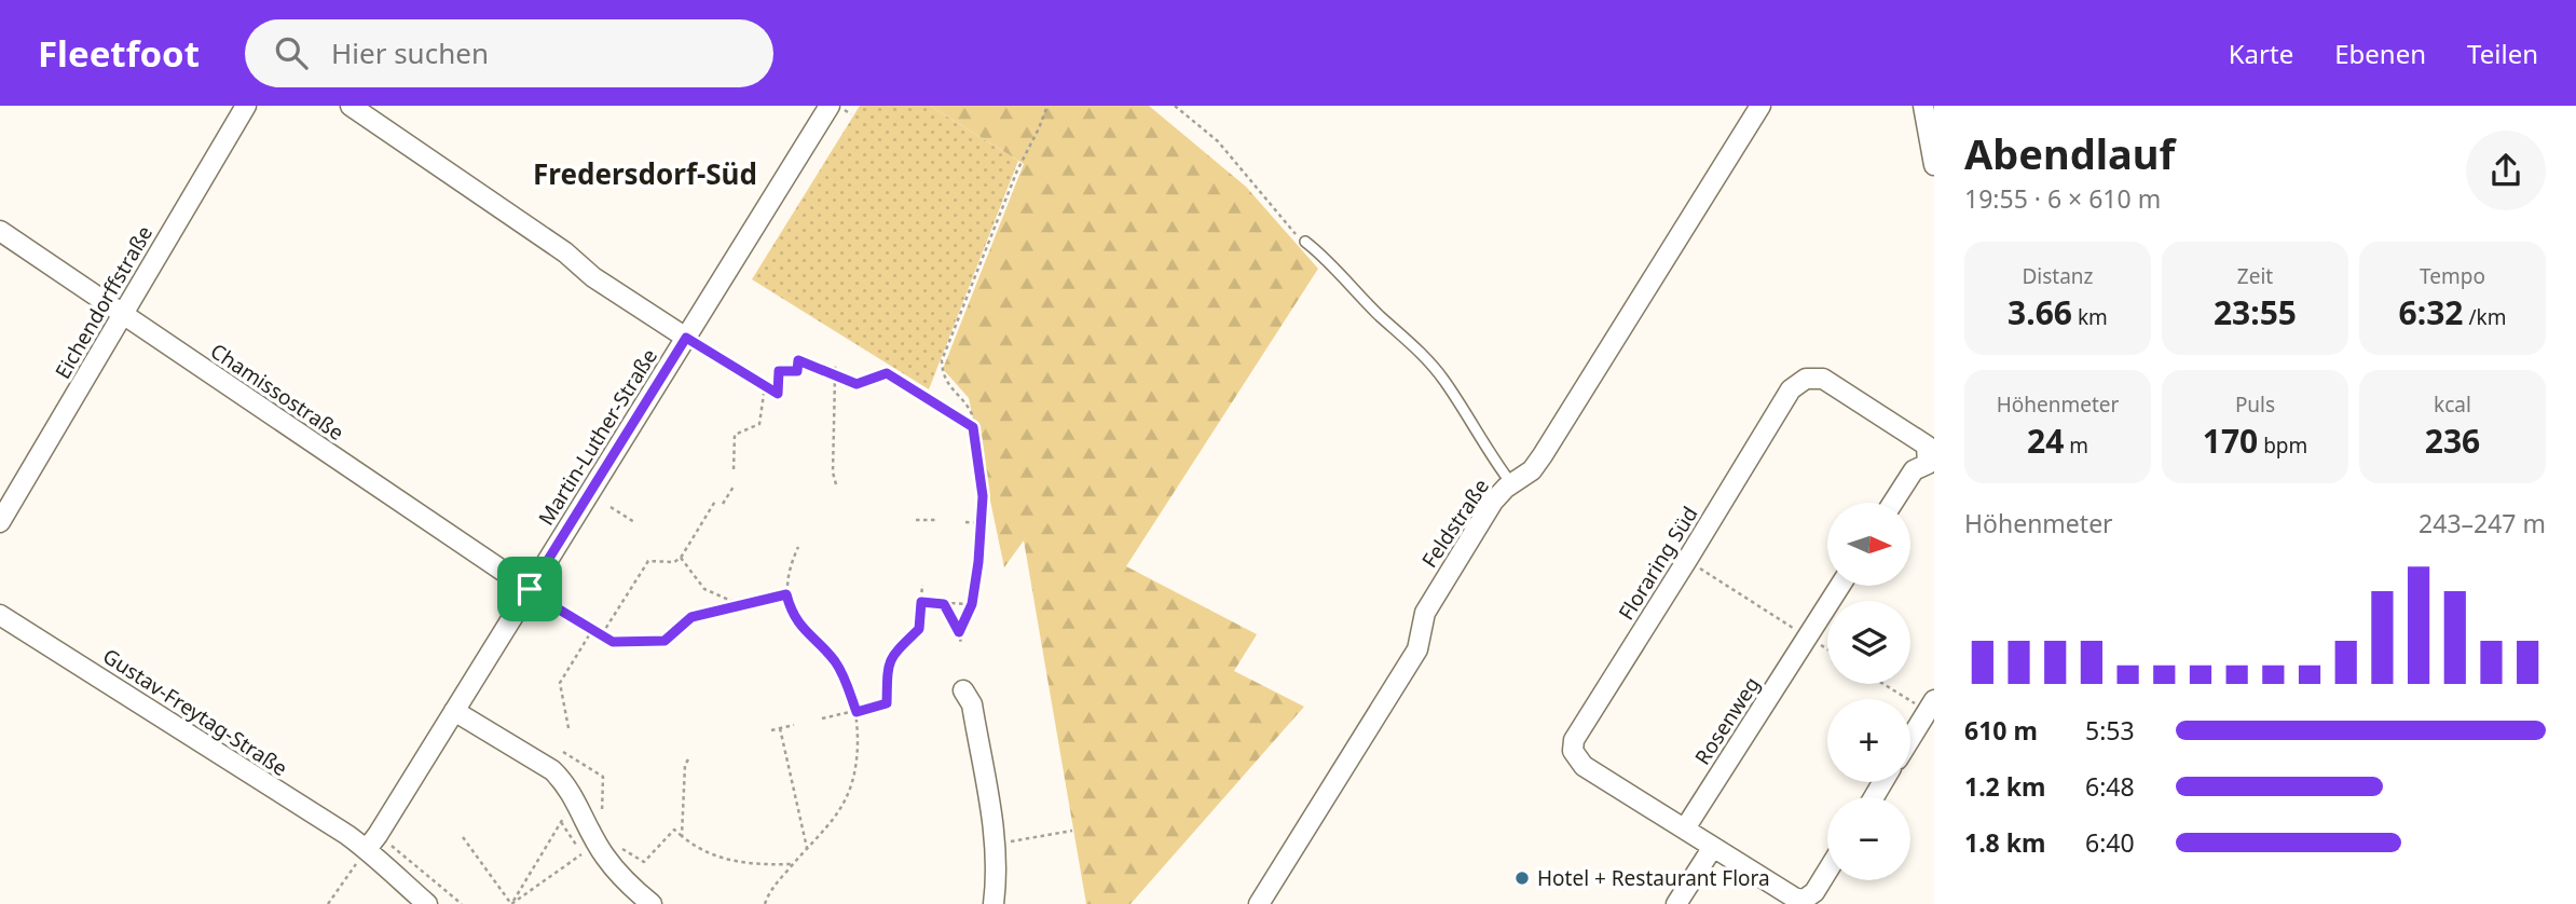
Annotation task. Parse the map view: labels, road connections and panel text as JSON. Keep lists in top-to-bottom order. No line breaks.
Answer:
{"streets":{"street":["Eichendorffstraße","Chamissostraße","Martin-Luther-Straße","Feldstraße","Floraring Süd","Gustav-Freytag-Straße","Rosenweg"]},"crossings":[["Eichendorffstraße","Chamissostraße"],["Chamissostraße","Martin-Luther-Straße"],["Martin-Luther-Straße","Gustav-Freytag-Straße"],["Floraring Süd","Rosenweg"]],"districts":["Fredersdorf-Süd"],"places":["Hotel + Restaurant Flora"],"north":"right","page":{"header":"Fleetfoot","search":"Hier suchen","nav":["Karte","Ebenen","Teilen"],"heading":["Abendlauf","19:55 · 6 × 610 m"],"stats":[["Distanz","3.66 km"],["Zeit","23:55"],["Tempo","6:32 /km"],["Höhenmeter","24 m"],["Puls","170 bpm"],["kcal","236"]],"chart":["Höhenmeter","243–247 m"],"map_buttons":["+","−"],"list":[{"name":"610 m","note":"5:53"},{"name":"1.2 km","note":"6:48"},{"name":"1.8 km","note":"6:40"}]}}
